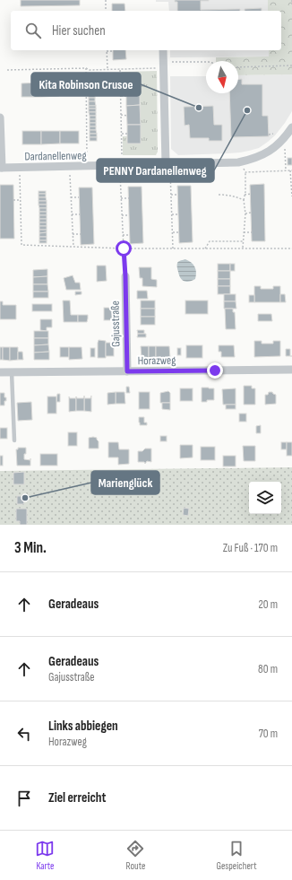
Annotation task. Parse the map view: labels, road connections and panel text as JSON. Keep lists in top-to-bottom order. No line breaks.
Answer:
{"streets":{"street":["Dardanellenweg","Gajusstraße","Horazweg"]},"crossings":[["Gajusstraße","Horazweg"]],"places":["Kita Robinson Crusoe","PENNY Dardanellenweg","Marienglück"],"north":"bottom","page":{"search":"Hier suchen","heading":["3 Min.","Zu Fuß · 170 m"],"list":[["Geradeaus","20 m"],["Geradeaus","Gajusstraße","80 m"],["Links abbiegen","Horazweg","70 m"],"Ziel erreicht"],"nav":["Karte","Route","Gespeichert"]}}
